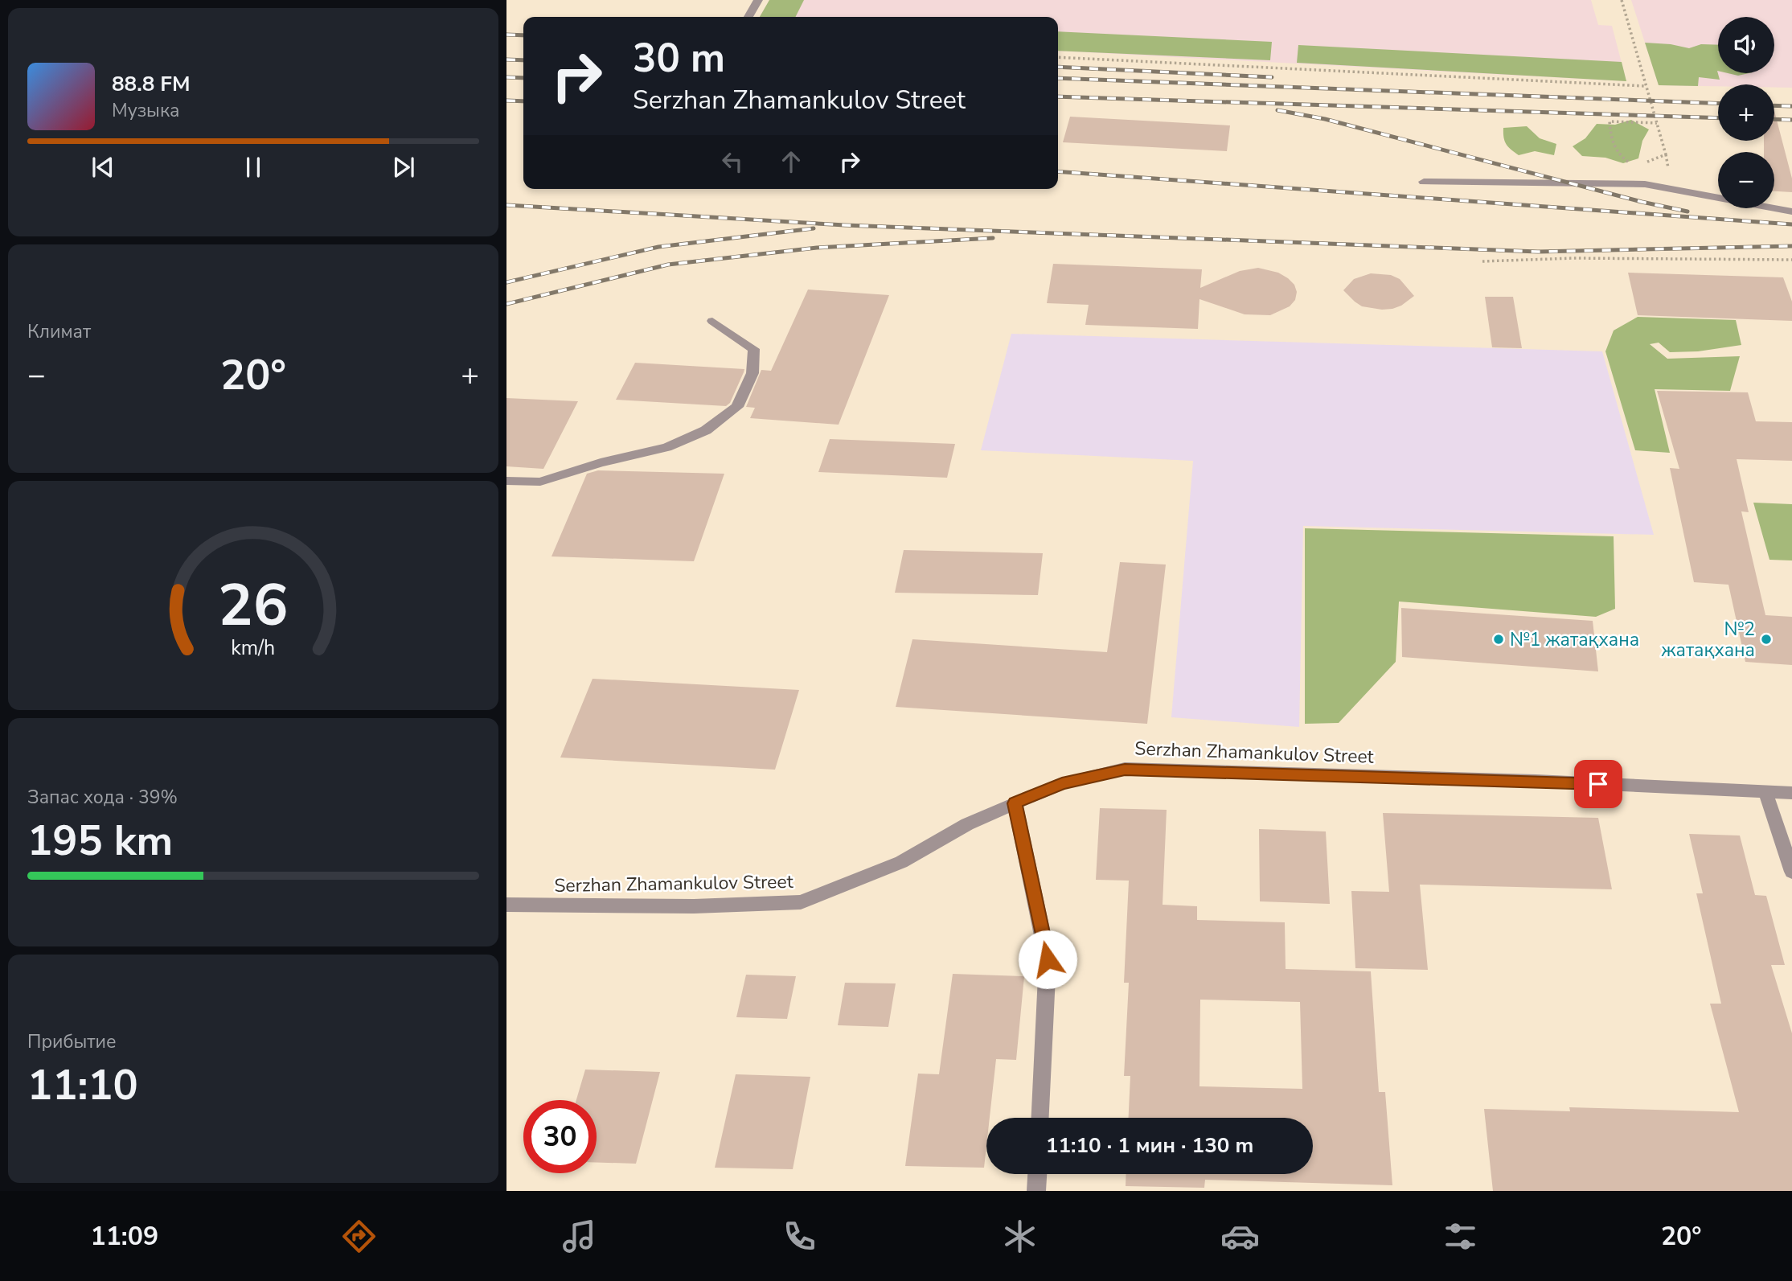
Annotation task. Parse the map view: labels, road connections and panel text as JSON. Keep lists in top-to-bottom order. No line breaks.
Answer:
{"streets":{"street":["Serzhan Zhamankulov Street"]},"places":["№1 жатақхана","№2 жатақхана"],"page":{"map_buttons":["+","−"],"turn":["30 m","Serzhan Zhamankulov Street"],"song":["88.8 FM","Музыка"],"tile":["Климат",["Запас хода · 39%","195 km"],["Прибытие","11:10"]],"heat":["−","20°","+"],"limit":"30","trip":"11:10 · 1 мин · 130 m","tabs":["11:09","20°"],"gauge":["26","km/h"]}}
